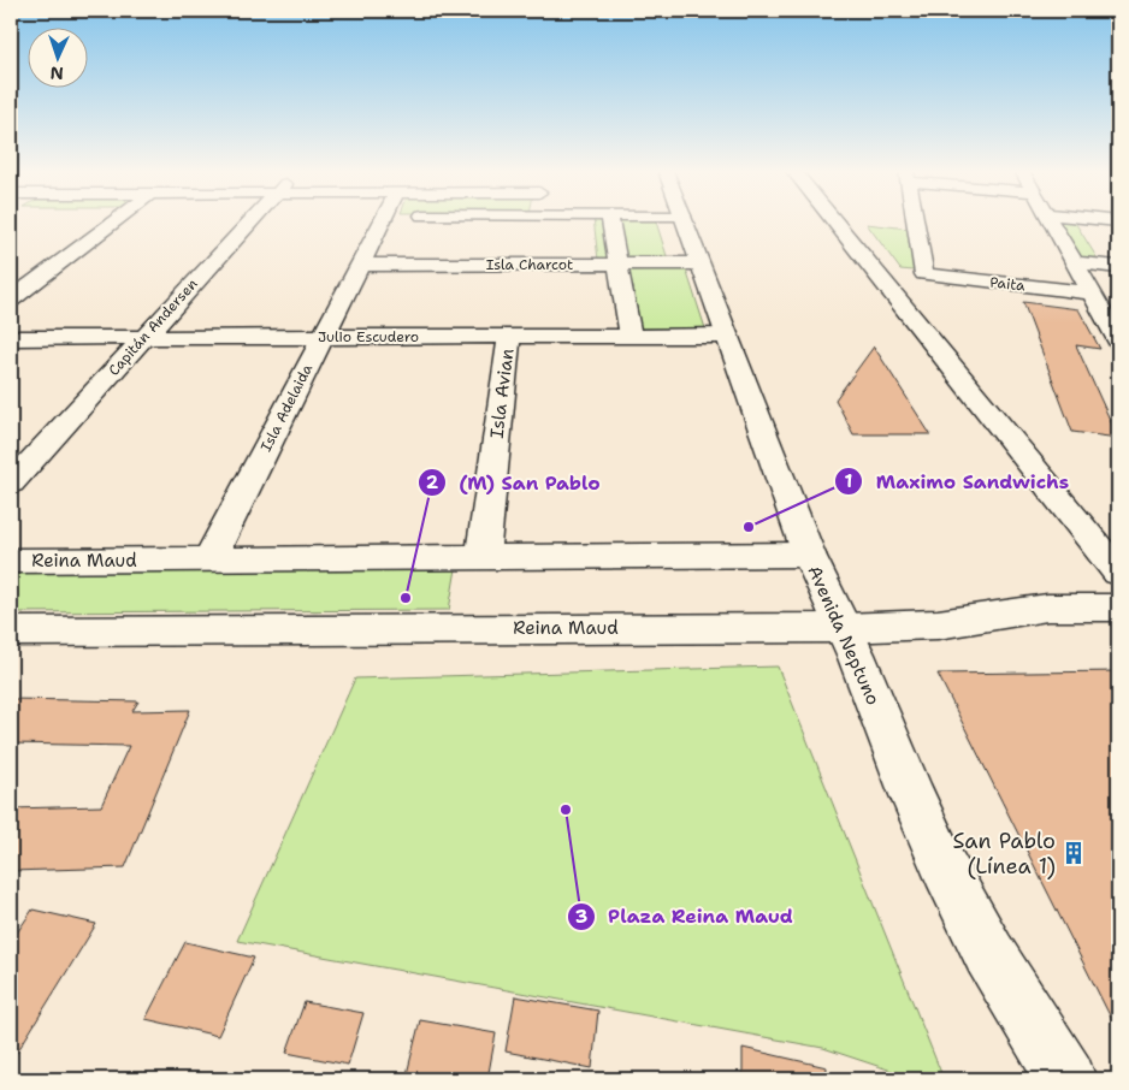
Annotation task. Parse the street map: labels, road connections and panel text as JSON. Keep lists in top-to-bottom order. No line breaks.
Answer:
{"streets":{"street":["Isla Charcot","Paita","Capitán Andersen","Julio Escudero","Isla Avian","Isla Adelaida","Reina Maud","Avenida Neptuno"]},"crossings":[["Isla Charcot","Isla Adelaida"],["Isla Charcot","Avenida Neptuno"],["Capitán Andersen","Julio Escudero"],["Julio Escudero","Isla Avian"],["Julio Escudero","Isla Adelaida"],["Julio Escudero","Avenida Neptuno"],["Isla Avian","Reina Maud"],["Isla Adelaida","Reina Maud"],["Reina Maud","Avenida Neptuno"]],"places":{"other":["Maximo Sandwichs","(M) San Pablo","Plaza Reina Maud"],"building":["San Pablo (Línea 1)"]},"north":"bottom"}
